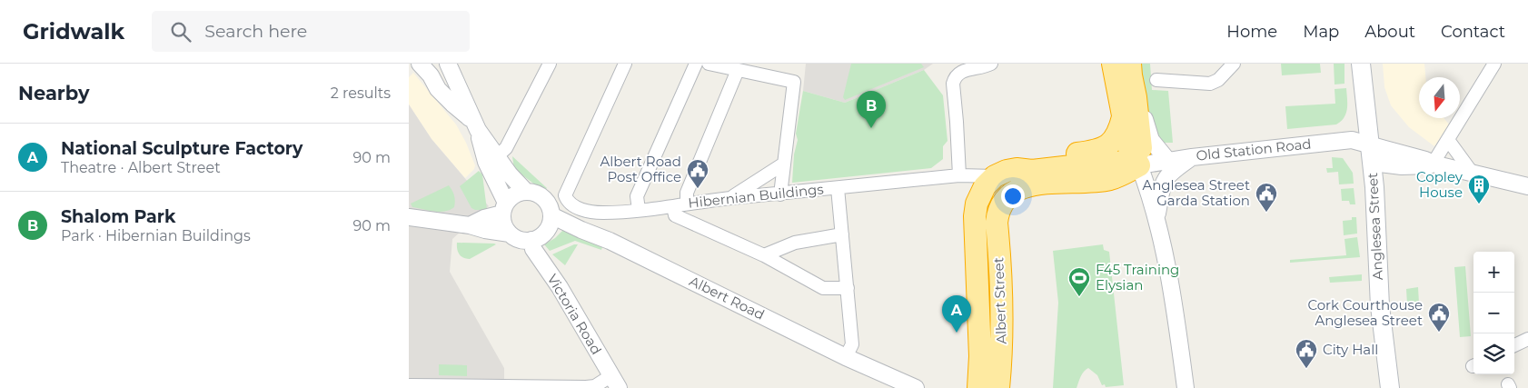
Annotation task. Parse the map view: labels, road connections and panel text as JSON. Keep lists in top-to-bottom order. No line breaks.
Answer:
{"streets":{"highway":["Albert Street"],"main road":["Anglesea Street"],"street":["Old Station Road","Hibernian Buildings","Albert Road","Victoria Road"]},"crossings":[["Old Station Road","Anglesea Street"],["Old Station Road","Albert Street"],["Hibernian Buildings","Albert Road"],["Albert Road","Victoria Road"]],"places":{"public building":["Albert Road Post Office","Anglesea Street Garda Station","Cork Courthouse Anglesea Street","City Hall"],"building":["Copley House"],"sports":["F45 Training Elysian"]},"north":"bottom","page":{"header":"Gridwalk","search":"Search here","nav":["Home","Map","About","Contact"],"heading":["Nearby","2 results"],"pins":["B","A"],"list":[{"mark":"A","name":"National Sculpture Factory","note":"Theatre · Albert Street","value":"90 m"},{"mark":"B","name":"Shalom Park","note":"Park · Hibernian Buildings","value":"90 m"}],"map_buttons":["+","−"]}}
